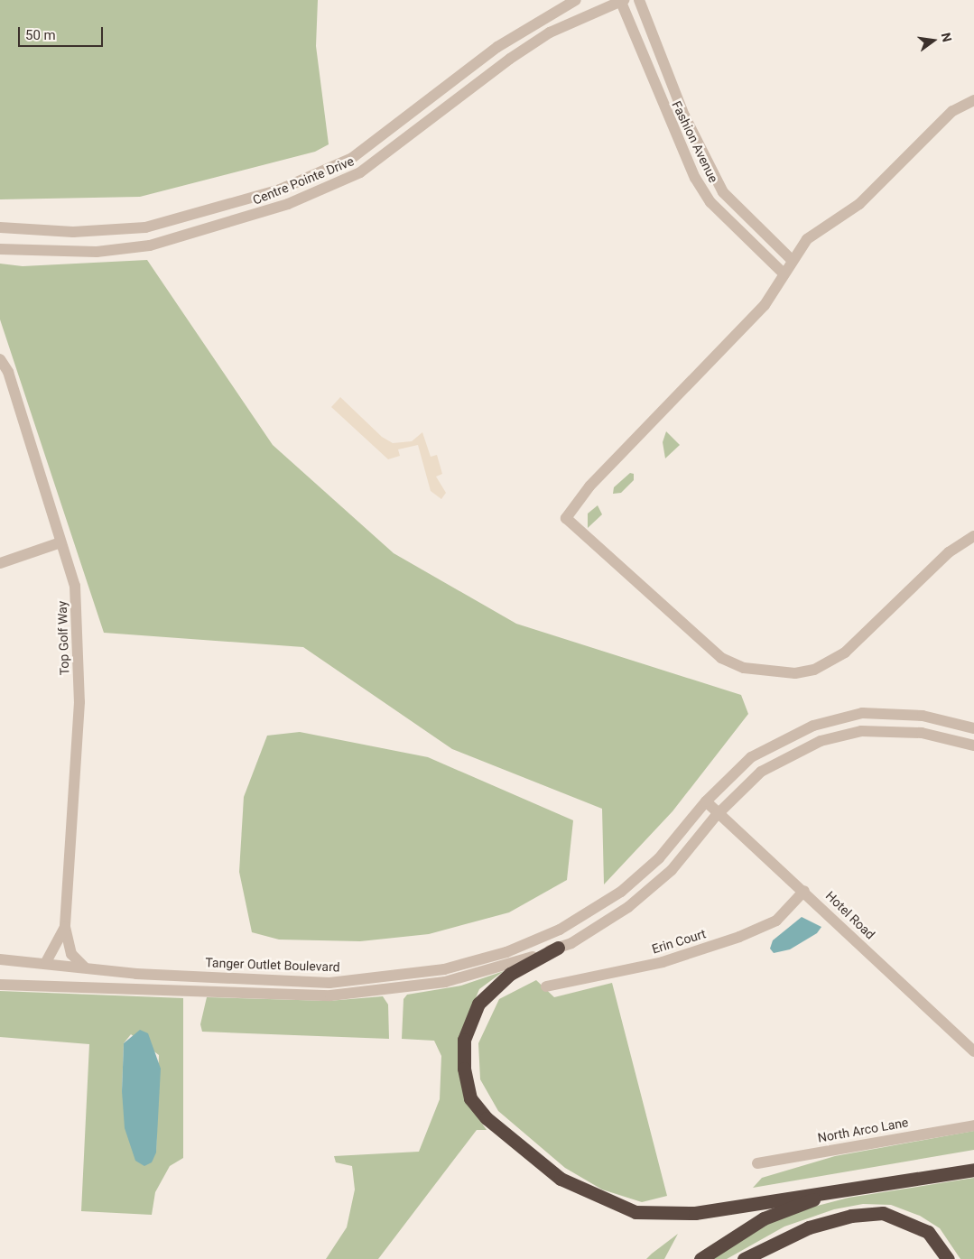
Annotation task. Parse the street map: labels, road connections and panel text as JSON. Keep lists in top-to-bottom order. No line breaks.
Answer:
{"streets":{"street":["Fashion Avenue","Centre Pointe Drive","Top Golf Way","Hotel Road","Erin Court","Tanger Outlet Boulevard","North Arco Lane"]},"crossings":[["Fashion Avenue","Centre Pointe Drive"],["Top Golf Way","Tanger Outlet Boulevard"],["Hotel Road","Erin Court"],["Hotel Road","Tanger Outlet Boulevard"]],"scale_bar":"50 m","north":"right"}
